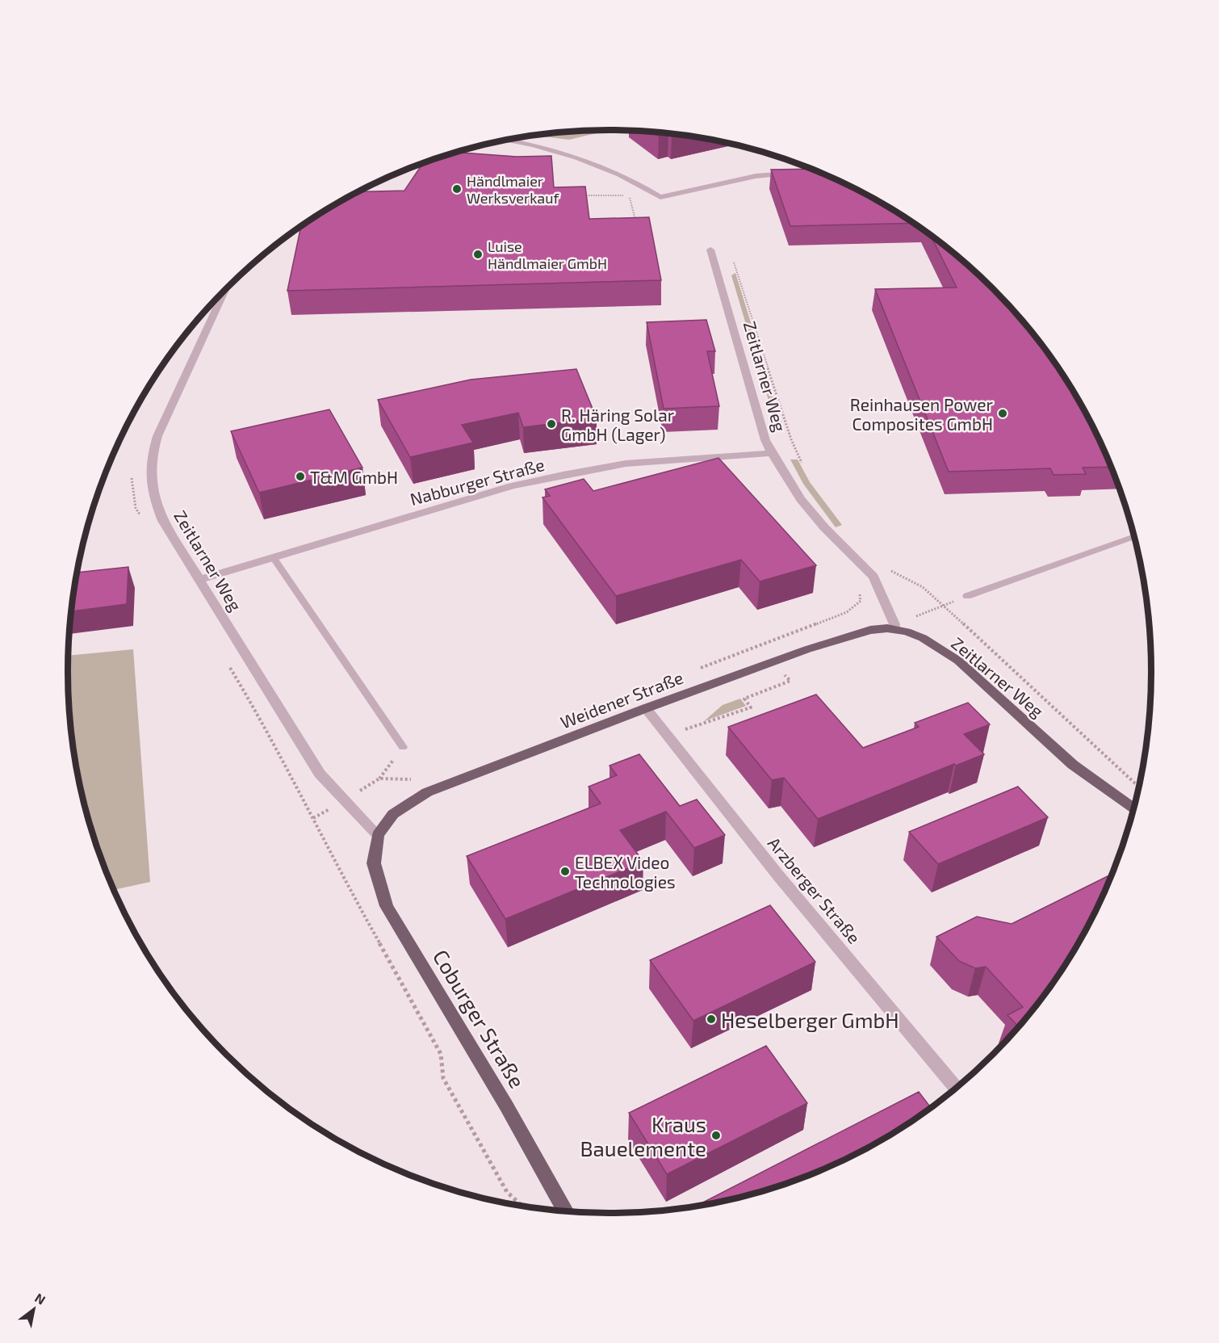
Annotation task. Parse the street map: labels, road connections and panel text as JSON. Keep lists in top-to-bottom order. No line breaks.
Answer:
{"streets":{"main road":["Zeitlarner Weg","Weidener Straße","Coburger Straße"],"street":["Nabburger Straße","Arzberger Straße"]},"crossings":[["Zeitlarner Weg","Nabburger Straße"],["Zeitlarner Weg","Weidener Straße"],["Zeitlarner Weg","Coburger Straße"],["Weidener Straße","Arzberger Straße"],["Weidener Straße","Coburger Straße"]],"places":["Händlmaier Werksverkauf","Luise Händlmaier GmbH","Reinhausen Power Composites GmbH","R. Häring Solar GmbH (Lager)","T&M GmbH","ELBEX Video Technologies","Heselberger GmbH","Kraus Bauelemente"],"north":"top right"}
